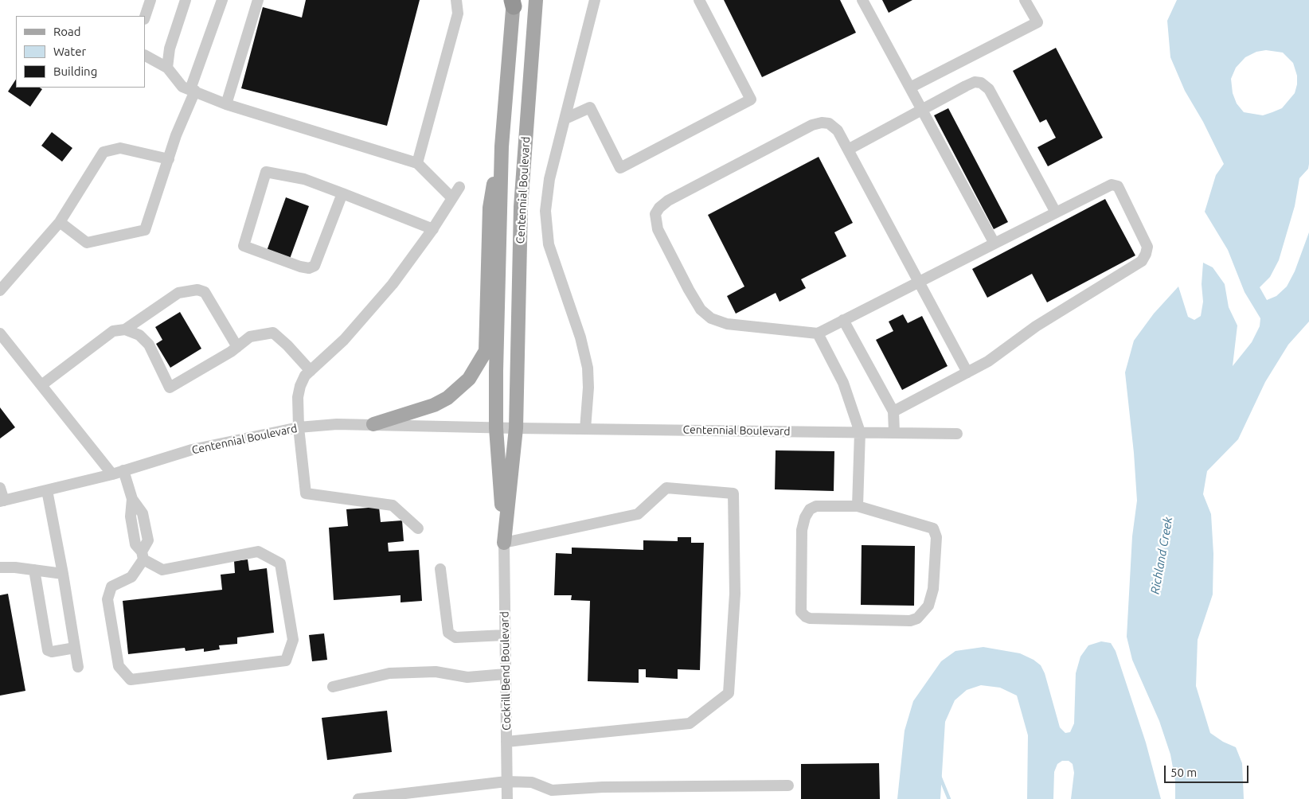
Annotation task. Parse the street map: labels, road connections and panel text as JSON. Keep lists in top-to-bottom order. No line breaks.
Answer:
{"streets":{"main road":["Centennial Boulevard"],"street":["Cockrill Bend Boulevard"]},"crossings":[["Centennial Boulevard","Cockrill Bend Boulevard"]],"water":["Richland Creek"],"legend":["Road","Water","Building"],"scale_bar":"50 m"}
